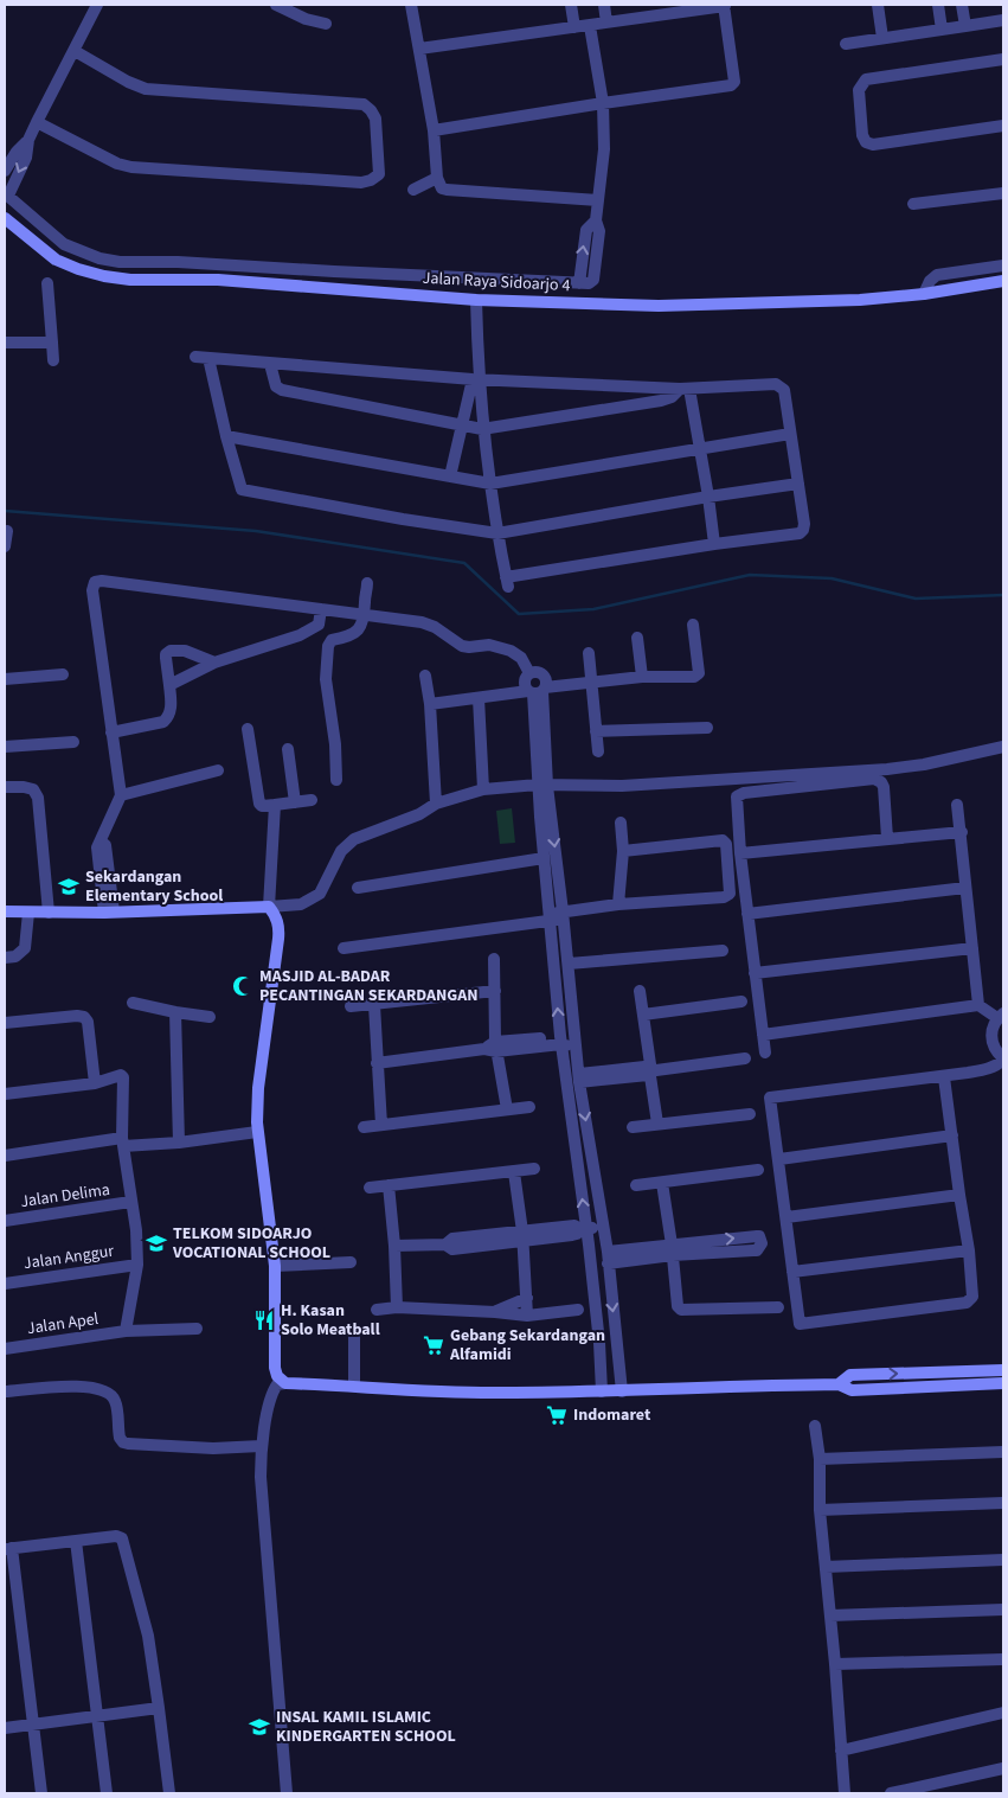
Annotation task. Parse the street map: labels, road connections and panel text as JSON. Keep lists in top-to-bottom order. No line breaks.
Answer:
{"streets":{"street":["Jalan Raya Sidoarjo 4","Jalan Delima","Jalan Anggur","Jalan Apel"]},"places":{"school or university":["Sekardangan Elementary School","TELKOM SIDOARJO VOCATIONAL SCHOOL","INSAL KAMIL ISLAMIC KINDERGARTEN SCHOOL"],"mosque":["MASJID AL-BADAR PECANTINGAN SEKARDANGAN"],"restaurant":["H. Kasan Solo Meatball"],"supermarket":["Gebang Sekardangan Alfamidi","Indomaret"]}}
